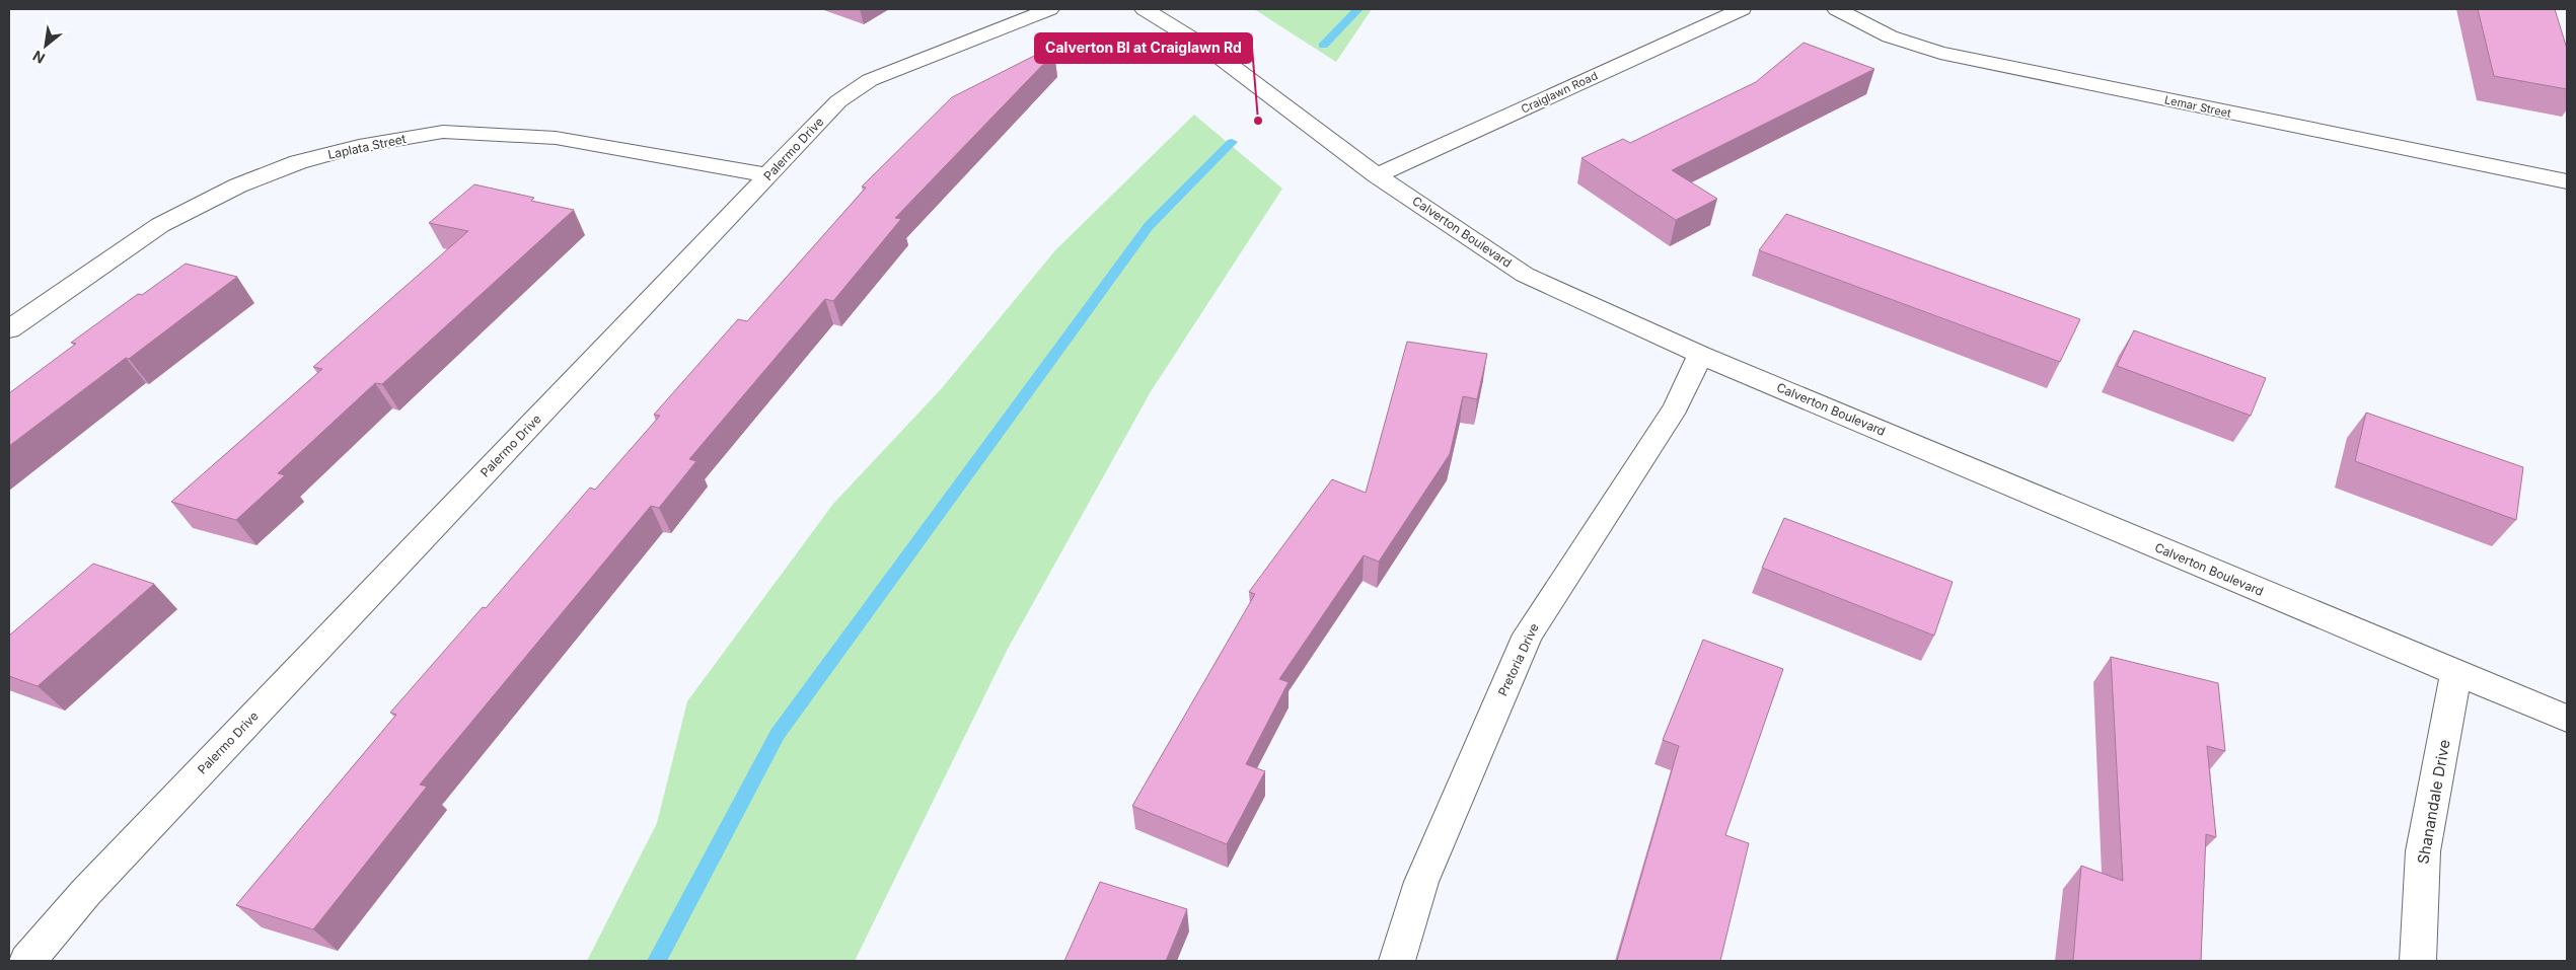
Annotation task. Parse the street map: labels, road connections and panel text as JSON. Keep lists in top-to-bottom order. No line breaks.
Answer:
{"streets":{"street":["Craiglawn Road","Lemar Street","Laplata Street","Palermo Drive","Calverton Boulevard","Pretoria Drive","Shanandale Drive"]},"crossings":[["Craiglawn Road","Calverton Boulevard"],["Laplata Street","Palermo Drive"],["Calverton Boulevard","Pretoria Drive"],["Calverton Boulevard","Shanandale Drive"]],"places":["Calverton Bl at Craiglawn Rd"],"north":"bottom left"}
